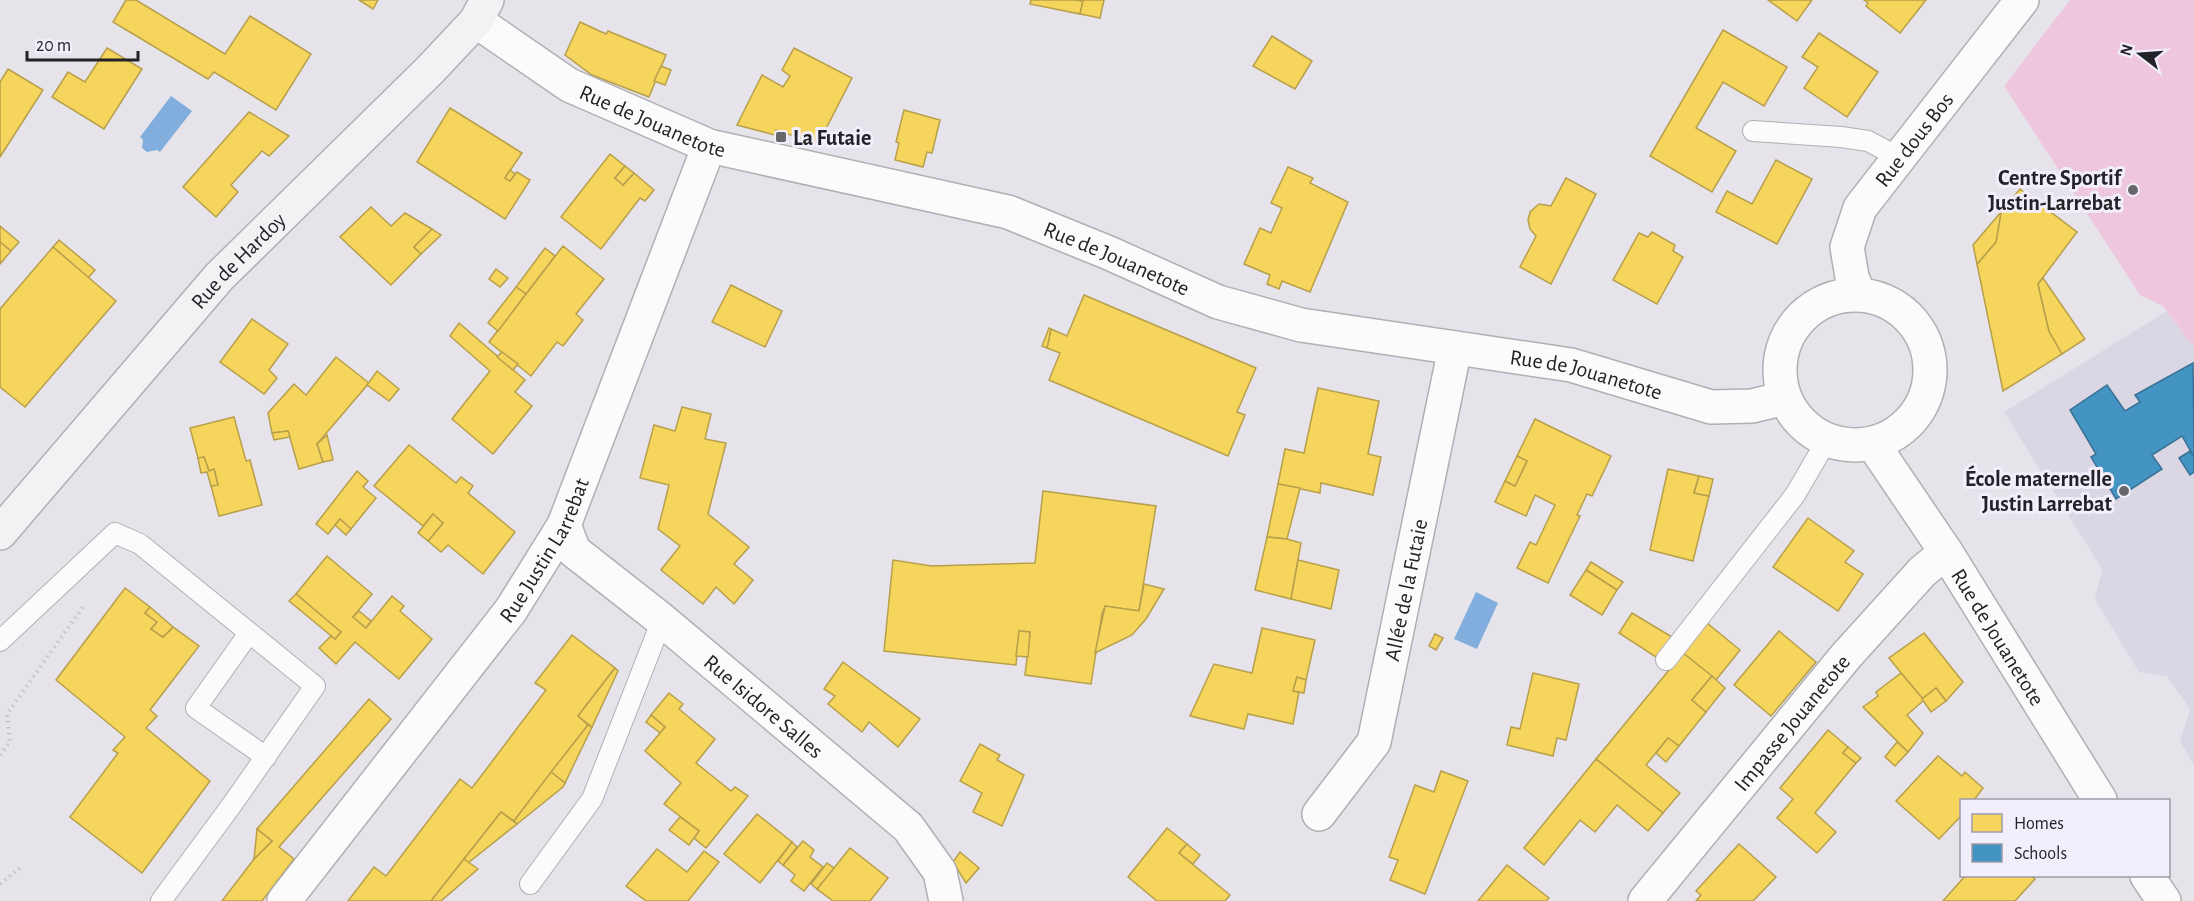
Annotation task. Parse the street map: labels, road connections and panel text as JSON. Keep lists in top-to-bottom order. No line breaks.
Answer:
{"streets":{"street":["Rue de Jouanetote","Rue dous Bos","Rue de Hardoy","Rue Justin Larrebat","Allée de la Futaie","Rue Isidore Salles","Impasse Jouanetote"]},"crossings":[["Rue de Jouanetote","Rue dous Bos"],["Rue de Jouanetote","Rue de Hardoy"],["Rue de Jouanetote","Rue Justin Larrebat"],["Rue de Jouanetote","Allée de la Futaie"],["Rue de Jouanetote","Impasse Jouanetote"],["Rue Justin Larrebat","Rue Isidore Salles"]],"places":{"transit":["La Futaie"],"other":["Centre Sportif Justin-Larrebat","École maternelle Justin Larrebat"]},"legend":["Homes","Schools"],"scale_bar":"20 m","north":"left"}
